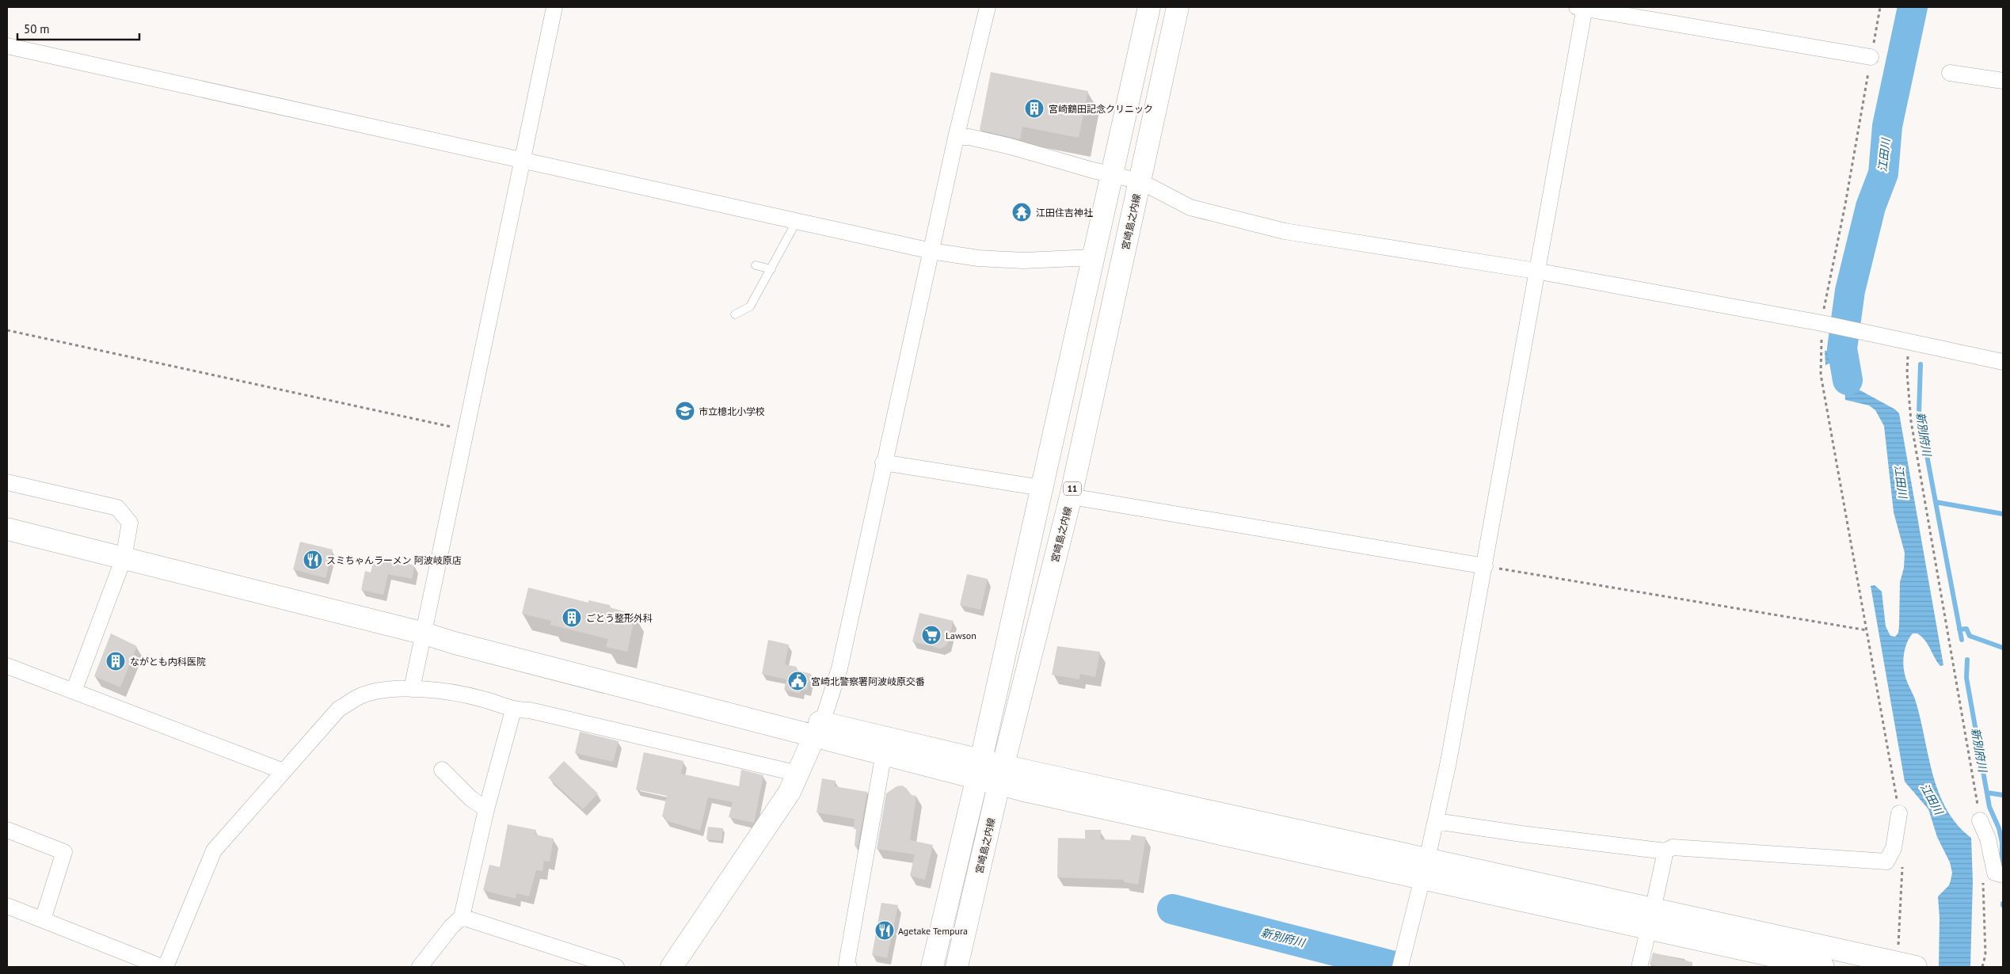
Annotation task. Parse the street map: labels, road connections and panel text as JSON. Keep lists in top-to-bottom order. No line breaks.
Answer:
{"streets":{"street":["宮崎島之内線","11"]},"water":["江田川","新別府川"],"places":{"building":["宮崎鶴田記念クリニック","ごとう整形外科","ながとも内科医院"],"temple":["江田住吉神社"],"school or university":["市立檍北小学校"],"restaurant":["スミちゃんラーメン 阿波岐原店","Agetake Tempura"],"supermarket":["Lawson"],"public building":["宮崎北警察署阿波岐原交番"]},"scale_bar":"50 m"}
